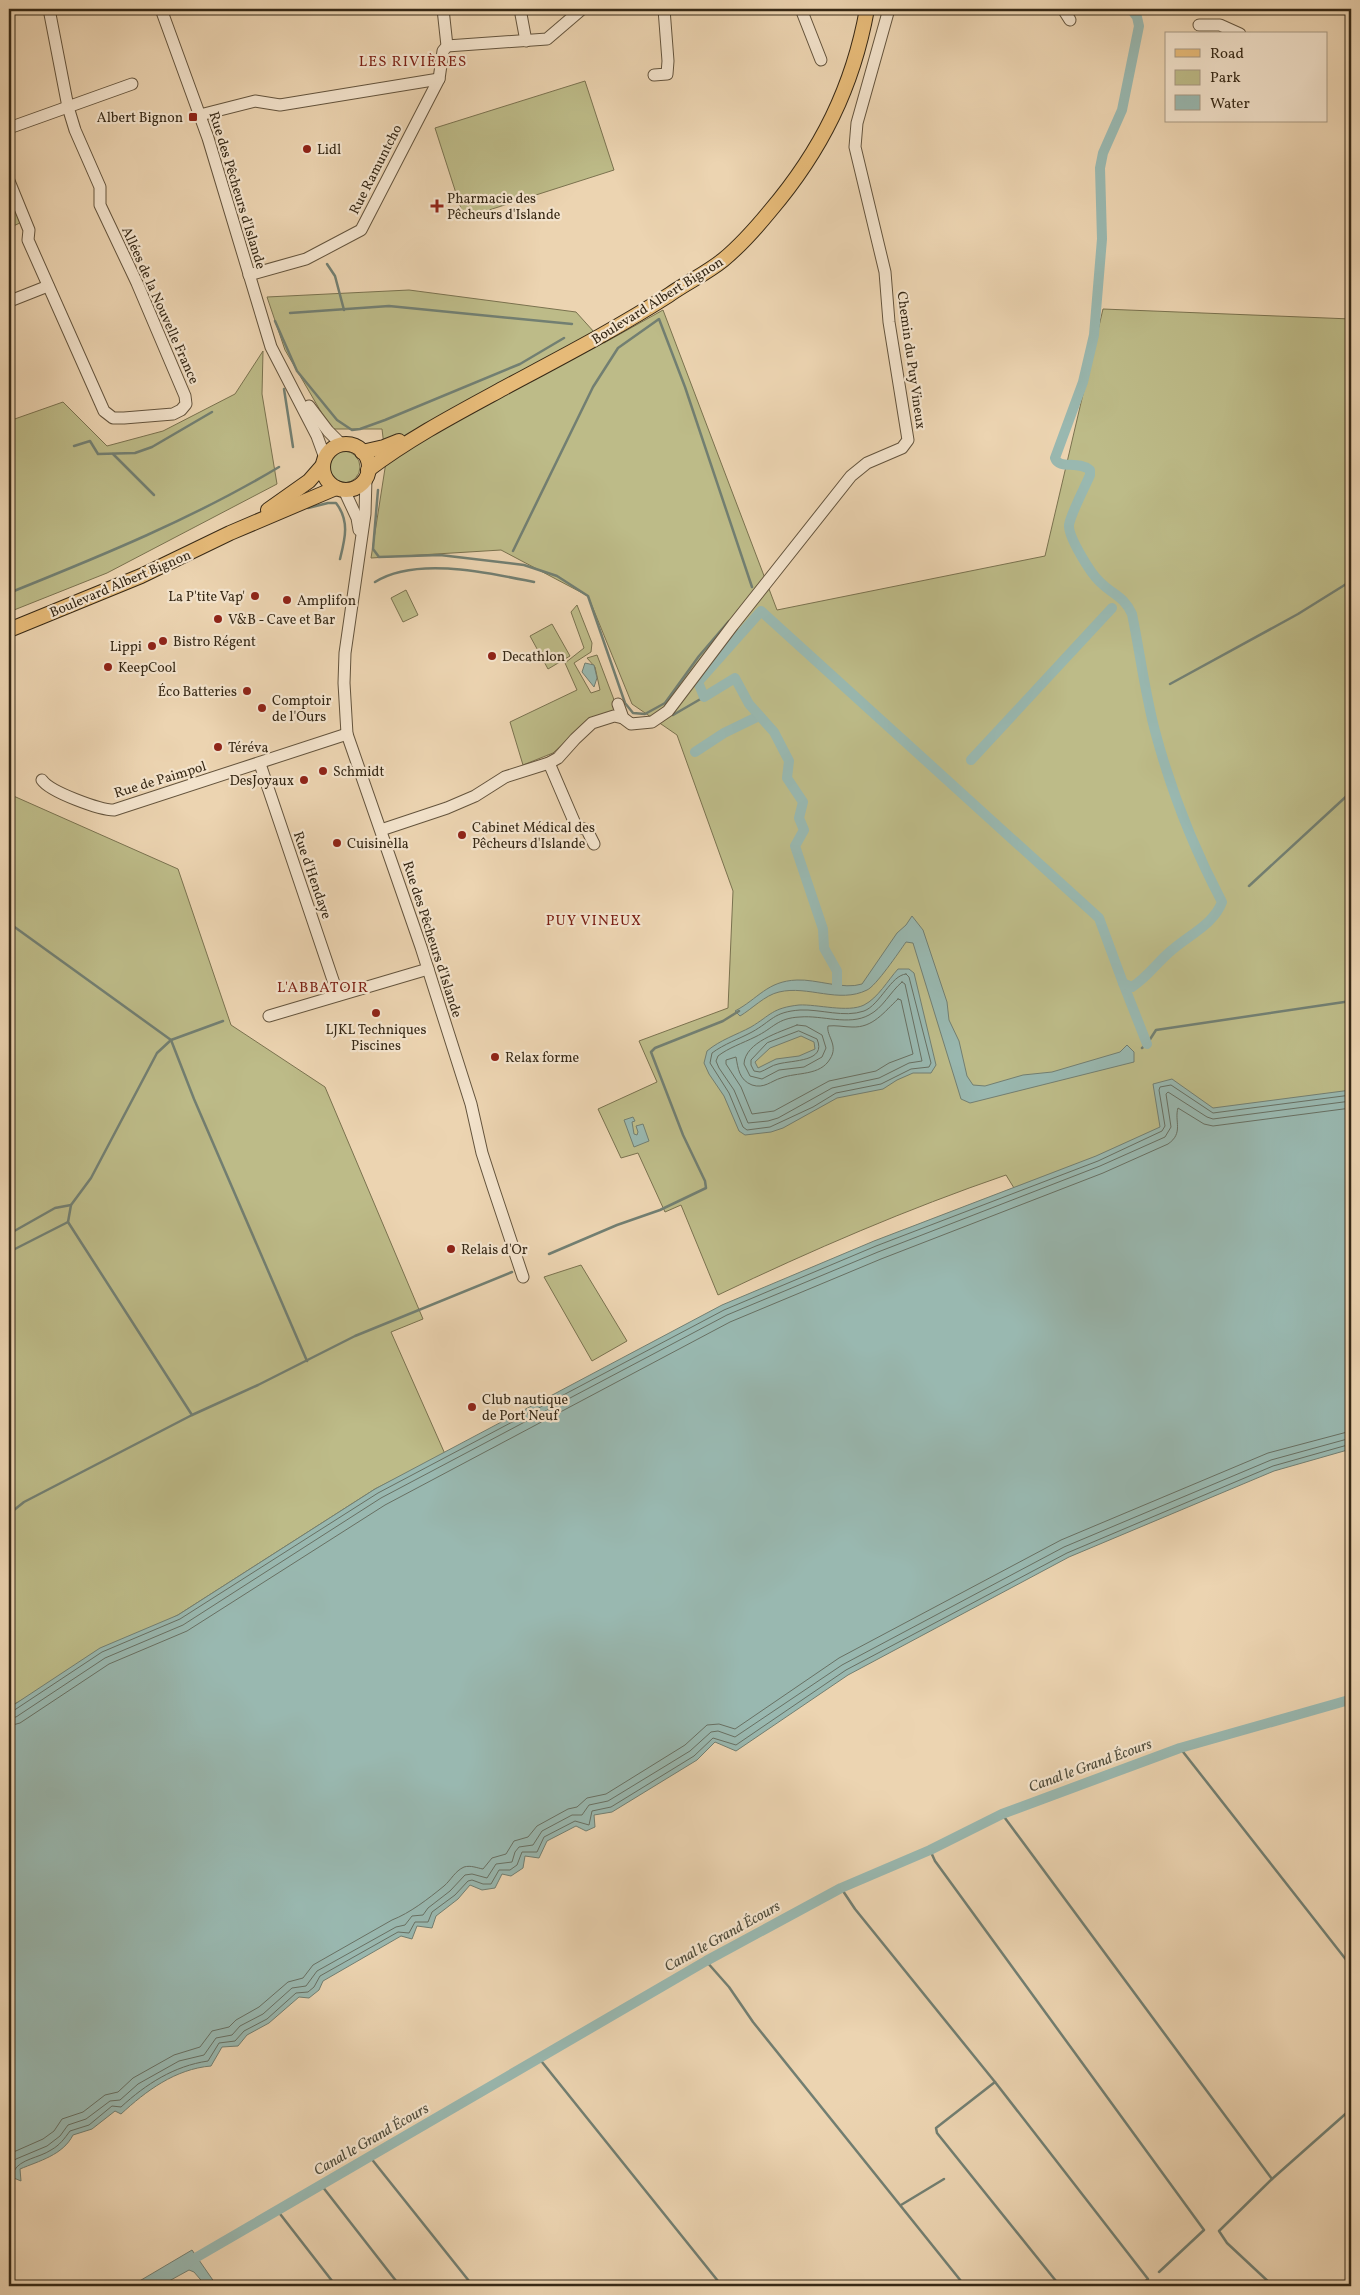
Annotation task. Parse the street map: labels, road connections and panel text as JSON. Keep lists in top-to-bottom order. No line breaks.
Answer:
{"streets":{"main road":["Boulevard Albert Bignon"],"street":["Rue Ramuntcho","Rue des Pêcheurs d'Islande","Allées de la Nouvelle France","Chemin du Puy Vineux","Rue de Paimpol","Rue d'Hendaye"]},"crossings":[["Rue Ramuntcho","Rue des Pêcheurs d'Islande"],["Rue des Pêcheurs d'Islande","Boulevard Albert Bignon"],["Rue des Pêcheurs d'Islande","Rue de Paimpol"],["Rue de Paimpol","Rue d'Hendaye"]],"districts":["LES RIVIÈRES","PUY VINEUX","L'ABBATOIR"],"water":["Canal le Grand Écours"],"places":{"transit":["Albert Bignon"],"other":["Lidl","La P'tite Vap'","Amplifon","V&B - Cave et Bar","Bistro Régent","Lippi","Decathlon","KeepCool","Éco Batteries","Comptoir de l'Ours","Téréva","Schmidt","DesJoyaux","Cabinet Médical des Pêcheurs d'Islande","Cuisinella","LJKL Techniques Piscines","Relax forme","Relais d'Or","Club nautique de Port Neuf"],"health":["Pharmacie des Pêcheurs d'Islande"]},"legend":["Road","Park","Water"]}
